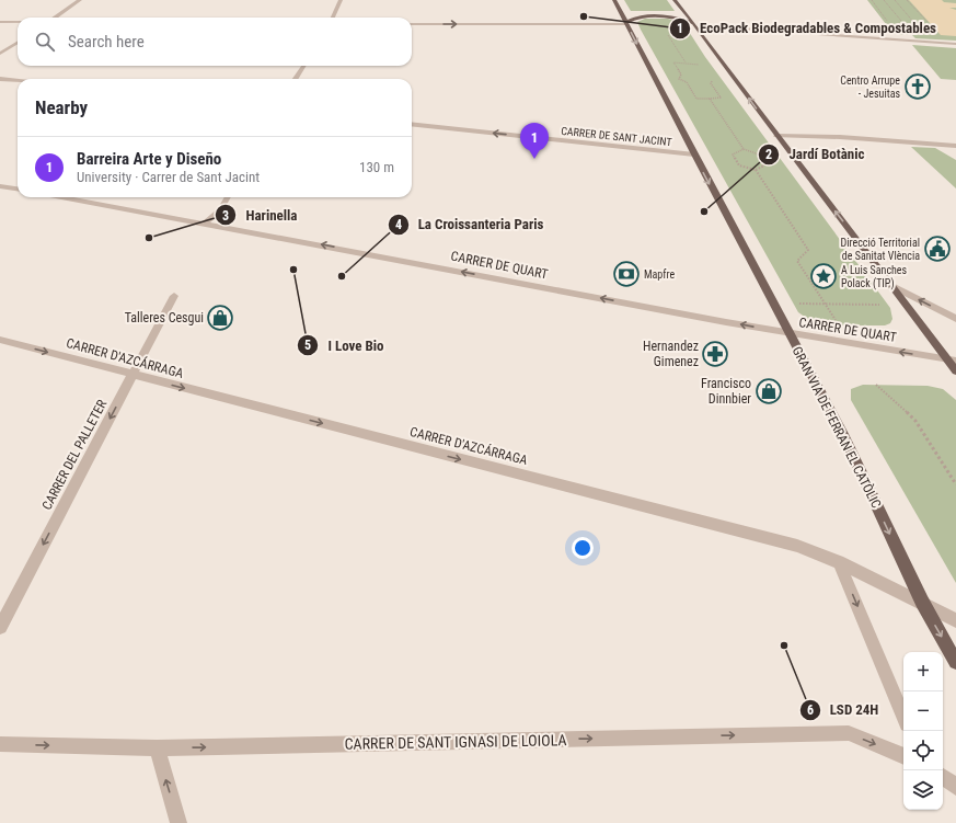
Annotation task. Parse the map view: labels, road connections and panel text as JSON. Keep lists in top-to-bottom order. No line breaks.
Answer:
{"streets":{"main road":["GRAN VIA DE FERRAN EL CATÒLIC"],"street":["CARRER DE SANT JACINT","CARRER DE QUART","CARRER D'AZCÁRRAGA","CARRER DEL PALLETER","CARRER DE SANT IGNASI DE LOIOLA"]},"crossings":[["CARRER DE SANT JACINT","GRAN VIA DE FERRAN EL CATÒLIC"],["CARRER DE QUART","GRAN VIA DE FERRAN EL CATÒLIC"],["CARRER D'AZCÁRRAGA","GRAN VIA DE FERRAN EL CATÒLIC"],["CARRER D'AZCÁRRAGA","CARRER DEL PALLETER"]],"one_way":["CARRER DE SANT JACINT","CARRER DE QUART","CARRER D'AZCÁRRAGA","CARRER DEL PALLETER","CARRER DE SANT IGNASI DE LOIOLA"],"places":{"other":["EcoPack Biodegradables & Compostables","Jardí Botànic","Harinella","I Love Bio","La Croissanteria Paris","LSD 24H"],"church":["Centro Arrupe - Jesuitas"],"public building":["Direcció Territorial de Sanitat Vlència"],"bank":["Mapfre"],"place":["A Luis Sanches Polack (TIP)"],"shop":["Talleres Cesgui","Francisco Dinnbier"],"pharmacy":["Hernandez Gimenez"]},"page":{"search":"Search here","heading":"Nearby","pins":"1","list":[{"mark":"1","name":"Barreira Arte y Diseño","note":"University · Carrer de Sant Jacint","value":"130 m"}],"map_buttons":["+","−"]}}
